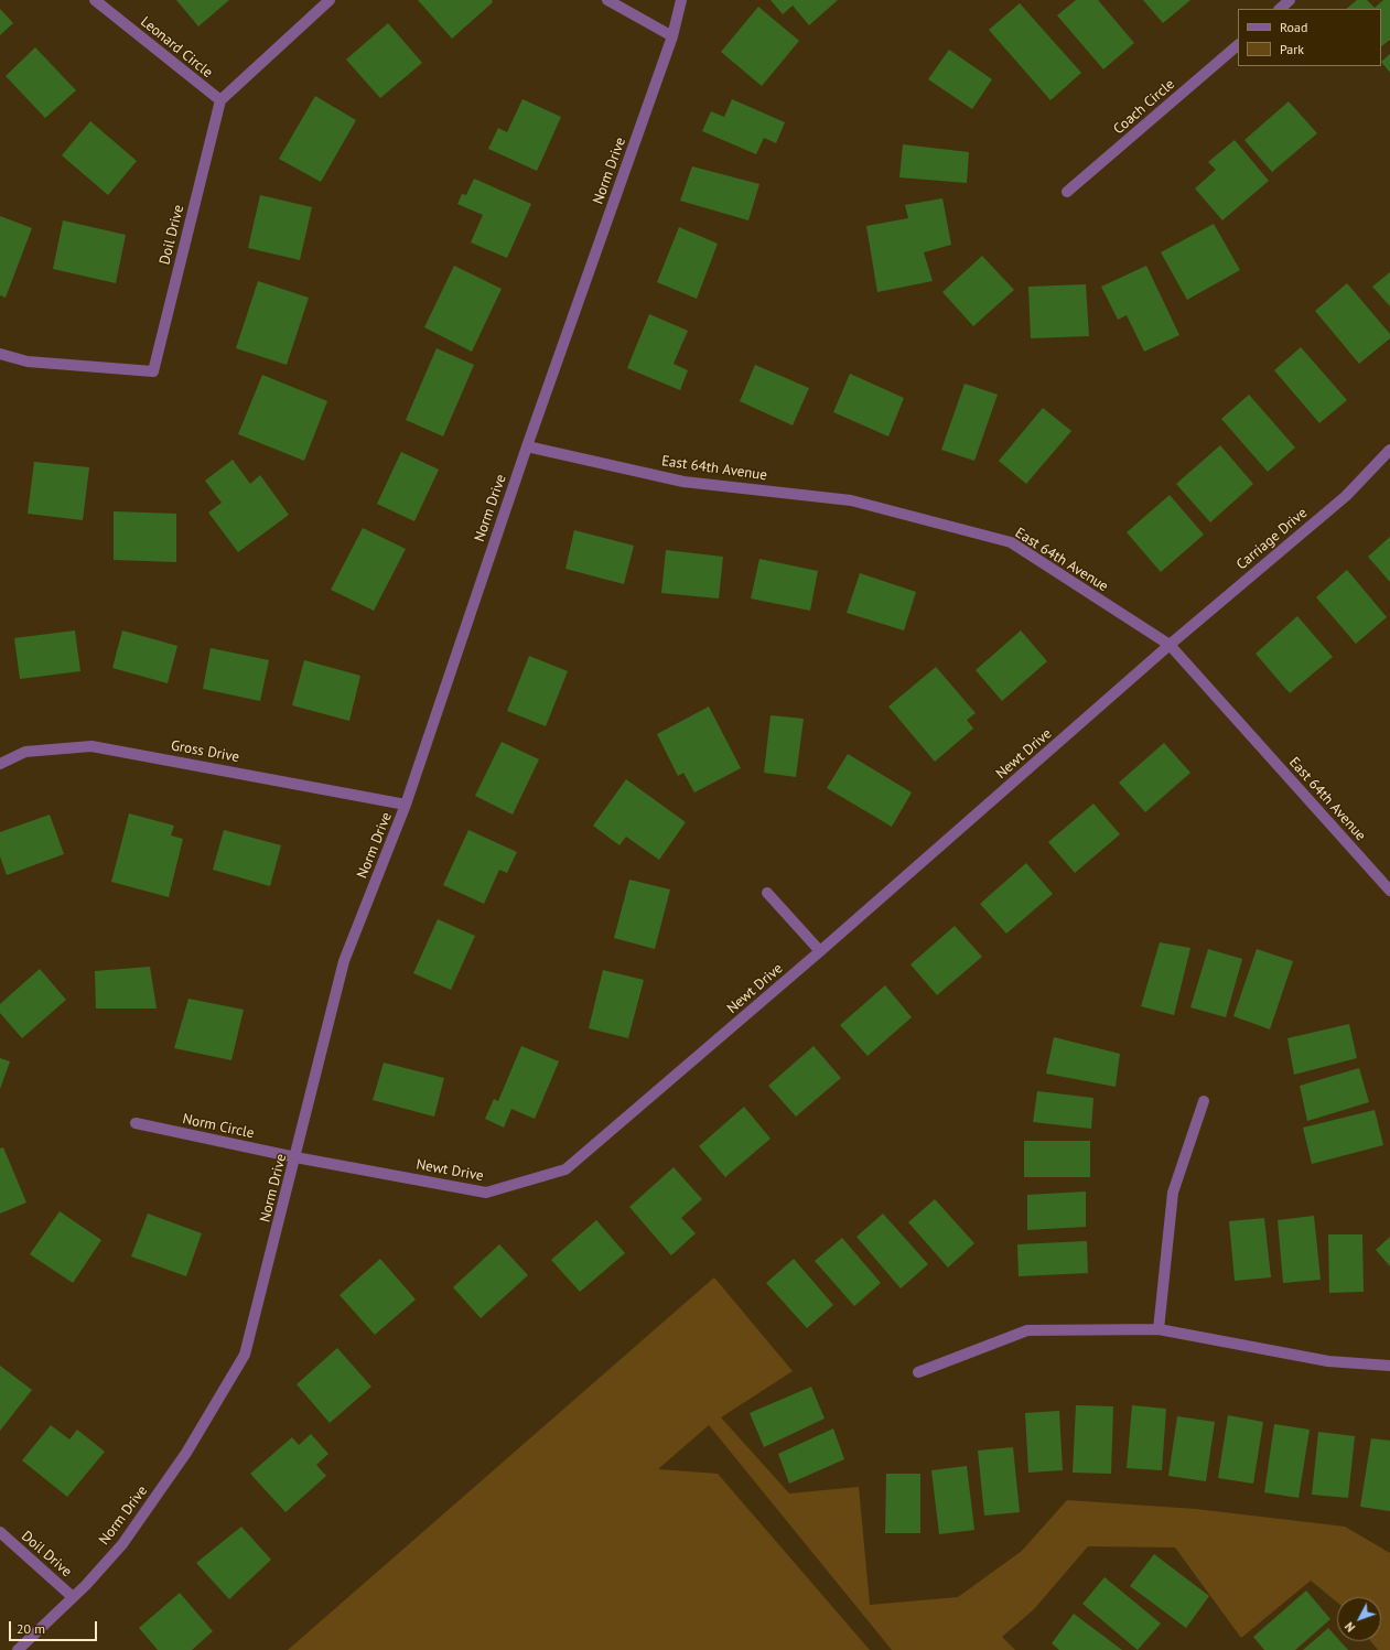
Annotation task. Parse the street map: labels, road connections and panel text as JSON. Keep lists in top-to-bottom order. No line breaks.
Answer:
{"streets":{"street":["Leonard Circle","Coach Circle","Norm Drive","Doil Drive","East 64th Avenue","Carriage Drive","Gross Drive","Newt Drive","Norm Circle"]},"crossings":[["Leonard Circle","Doil Drive"],["Norm Drive","Doil Drive"],["Norm Drive","East 64th Avenue"],["Norm Drive","Gross Drive"],["Norm Drive","Newt Drive"],["Norm Drive","Norm Circle"],["East 64th Avenue","Carriage Drive"],["East 64th Avenue","Newt Drive"],["Carriage Drive","Newt Drive"],["Newt Drive","Norm Circle"]],"legend":["Road","Park"],"scale_bar":"20 m","north":"bottom left"}
